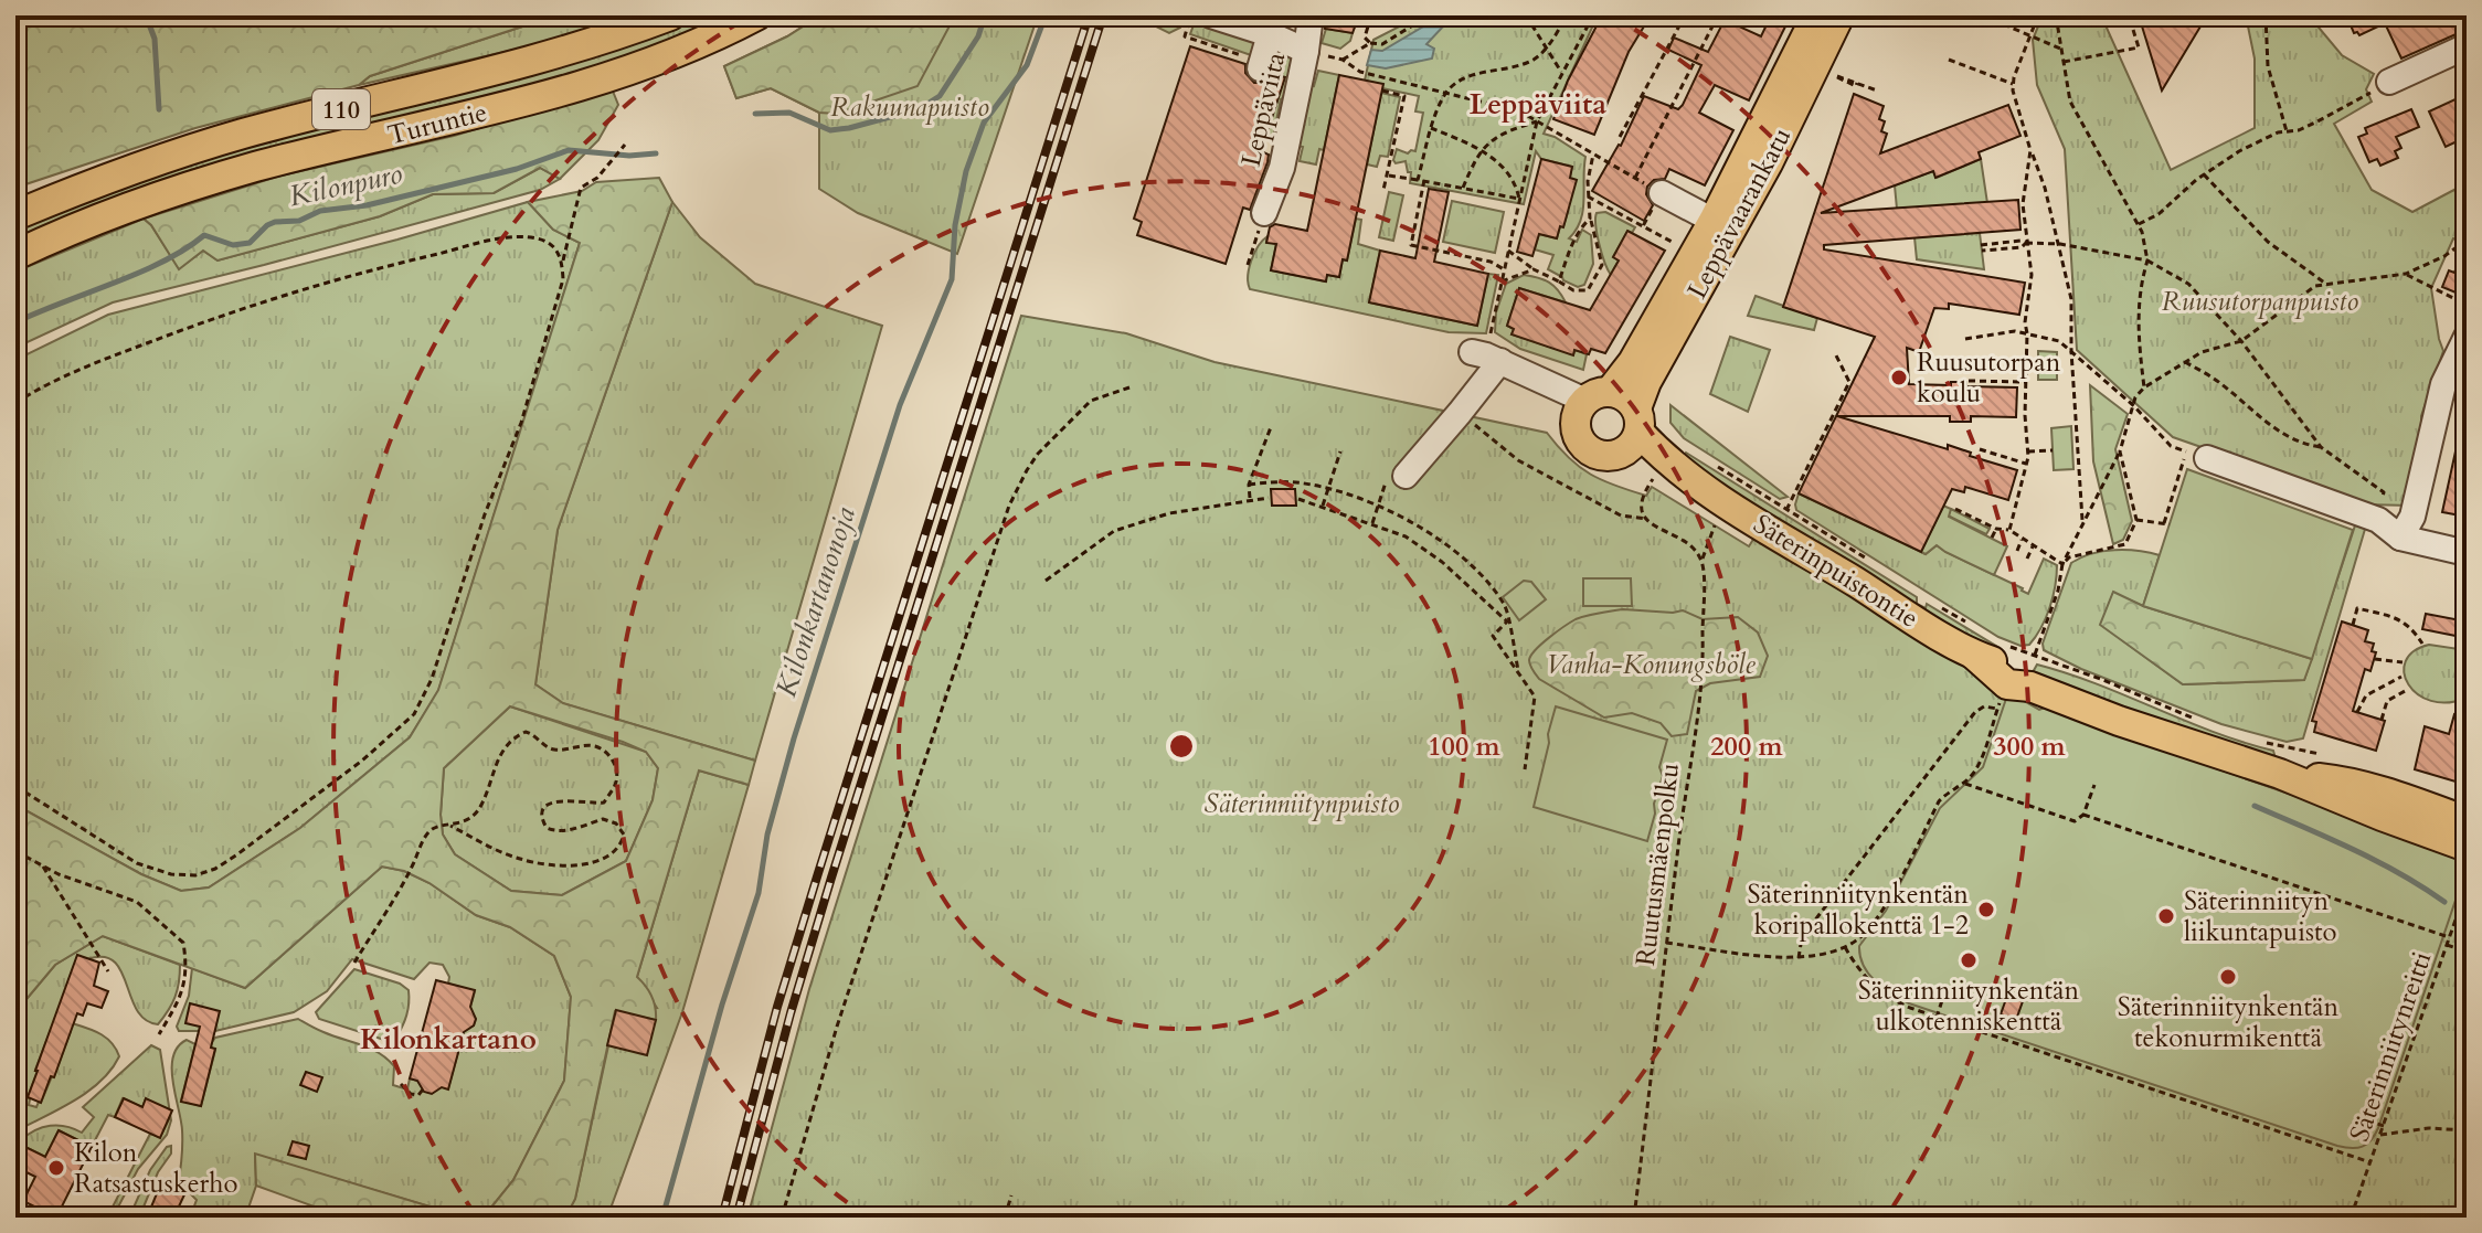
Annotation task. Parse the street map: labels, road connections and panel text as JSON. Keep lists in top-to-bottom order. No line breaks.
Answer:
{"streets":{"main road":["110","Turuntie","Leppävaarankatu","Säterinpuistontie"],"street":["Leppäviita"],"path":["Ruutusmäenpolku","Säterinniitynreitti"]},"crossings":[["Leppävaarankatu","Säterinpuistontie"]],"districts":["Leppäviita","Kilonkartano"],"water":["Kilonpuro","Kilonkartanonoja"],"parks":["Rakuunapuisto","Ruusutorpanpuisto","Vanha-Konungsböle","Säterinniitynpuisto"],"places":["Ruusutorpan koulu","Säterinniitynkentän koripallokenttä 1-2","Säterinniityn liikuntapuisto","Säterinniitynkentän ulkotenniskenttä","Säterinniitynkentän tekonurmikenttä","Kilon Ratsastuskerho"],"rings":["100 m","200 m","300 m"]}
